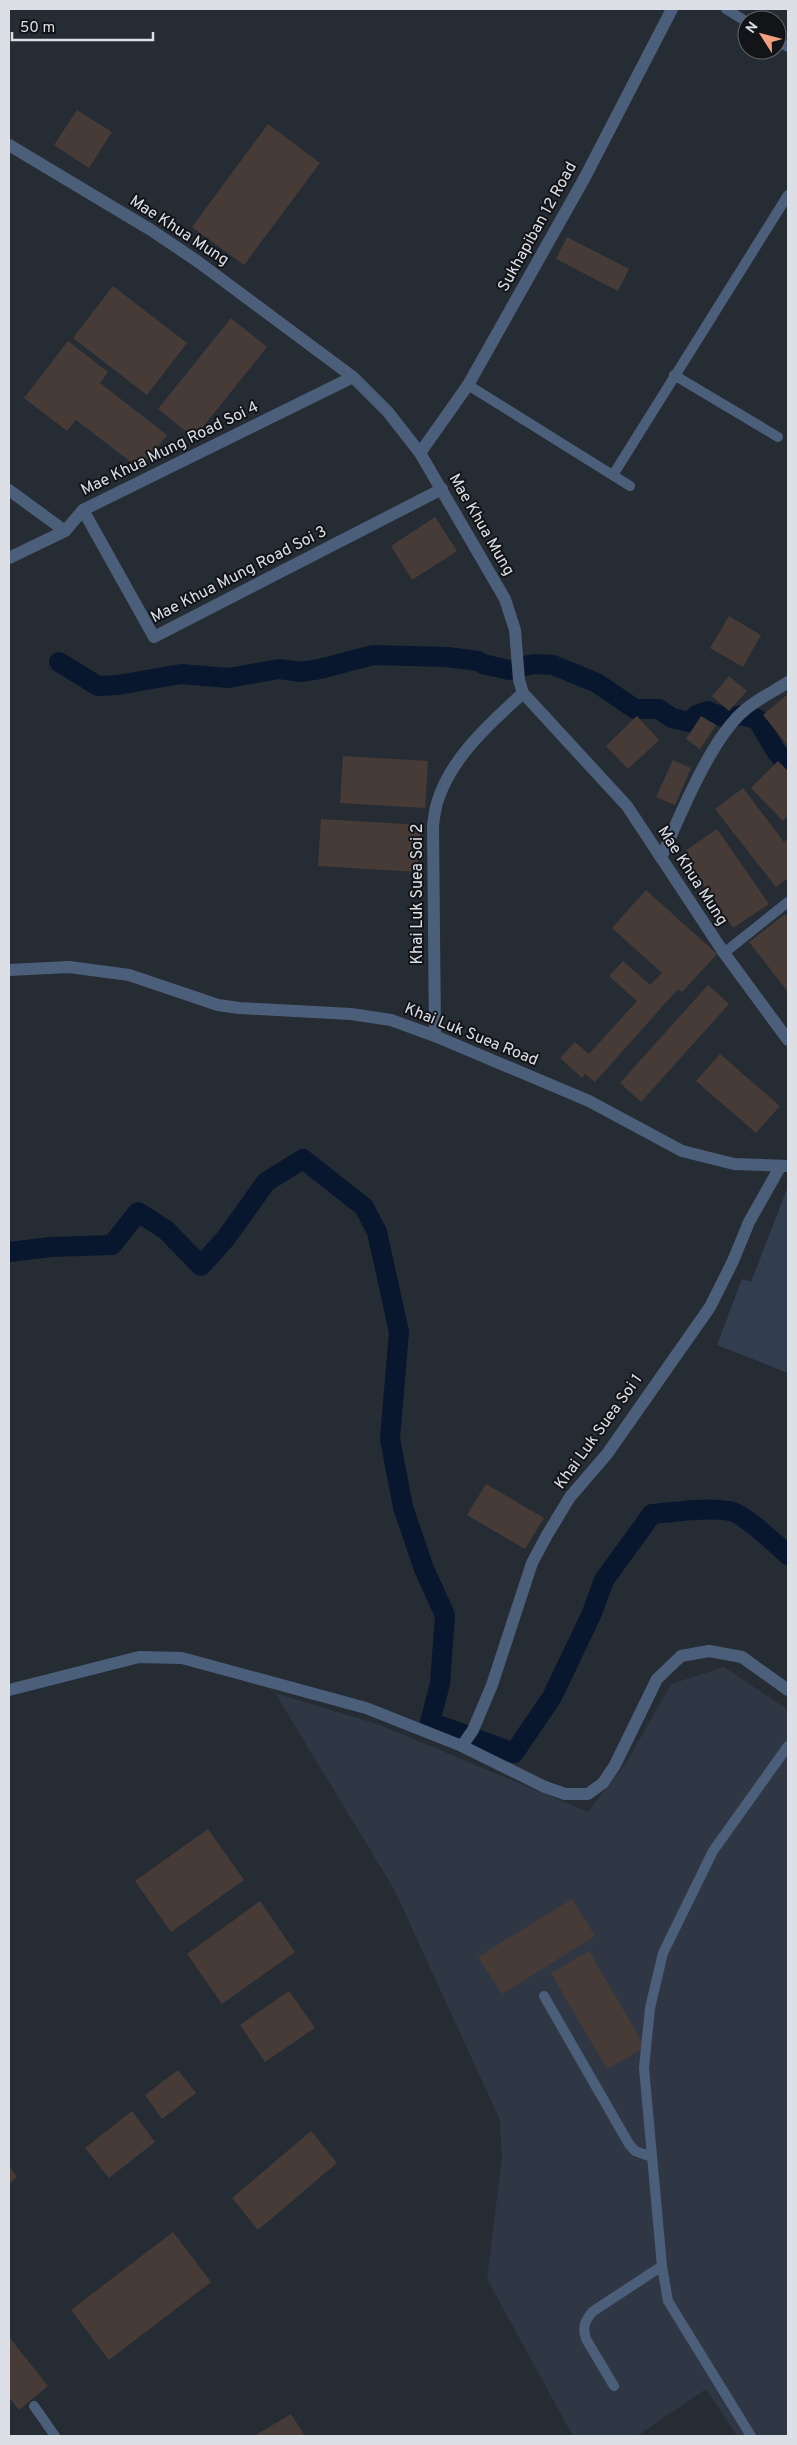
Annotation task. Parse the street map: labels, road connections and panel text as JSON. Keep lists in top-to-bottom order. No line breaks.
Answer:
{"streets":{"street":["Sukhapiban 12 Road","Mae Khua Mung","Mae Khua Mung Road Soi 4","Mae Khua Mung Road Soi 3","Khai Luk Suea Soi 2","Khai Luk Suea Road","Khai Luk Suea Soi 1"]},"crossings":[["Sukhapiban 12 Road","Mae Khua Mung"],["Mae Khua Mung","Mae Khua Mung Road Soi 4"],["Mae Khua Mung","Mae Khua Mung Road Soi 3"],["Mae Khua Mung","Khai Luk Suea Soi 2"],["Mae Khua Mung Road Soi 4","Mae Khua Mung Road Soi 3"],["Khai Luk Suea Soi 2","Khai Luk Suea Road"],["Khai Luk Suea Road","Khai Luk Suea Soi 1"]],"scale_bar":"50 m","north":"top left"}
